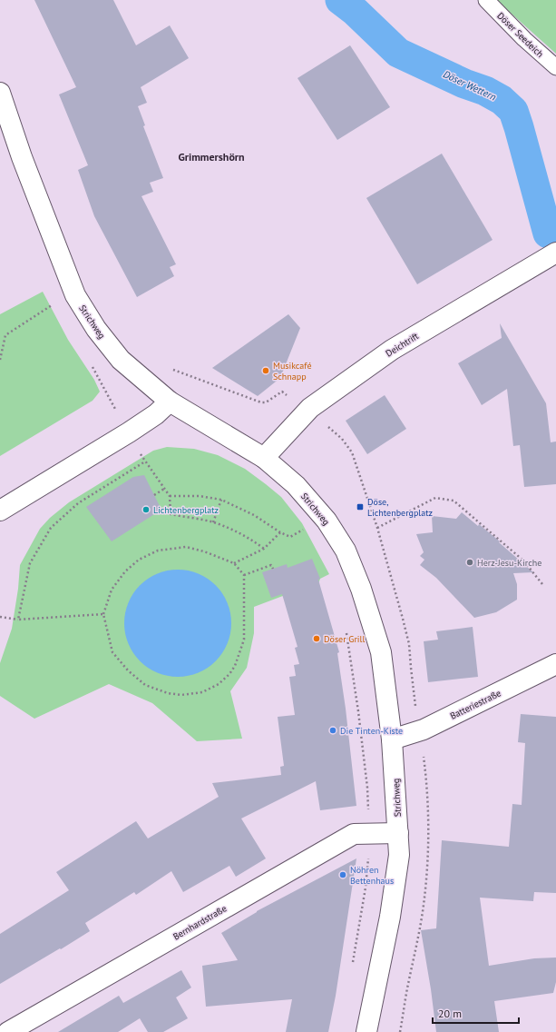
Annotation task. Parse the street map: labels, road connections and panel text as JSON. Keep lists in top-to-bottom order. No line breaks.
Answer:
{"streets":{"street":["Strichweg","Deichtrift","Batteriestraße","Bernhardstraße"],"lane":["Döser Seedeich"]},"crossings":[["Strichweg","Deichtrift"],["Strichweg","Batteriestraße"],["Strichweg","Bernhardstraße"]],"districts":["Grimmershörn"],"water":["Döser Wettern"],"places":{"other":["Musikcafé Schnapp","Lichtenbergplatz","Herz-Jesu-Kirche","Döser Grill","Die Tinten-Kiste","Nöhren Bettenhaus"],"transit":["Döse, Lichtenbergplatz"]},"scale_bar":"20 m"}
